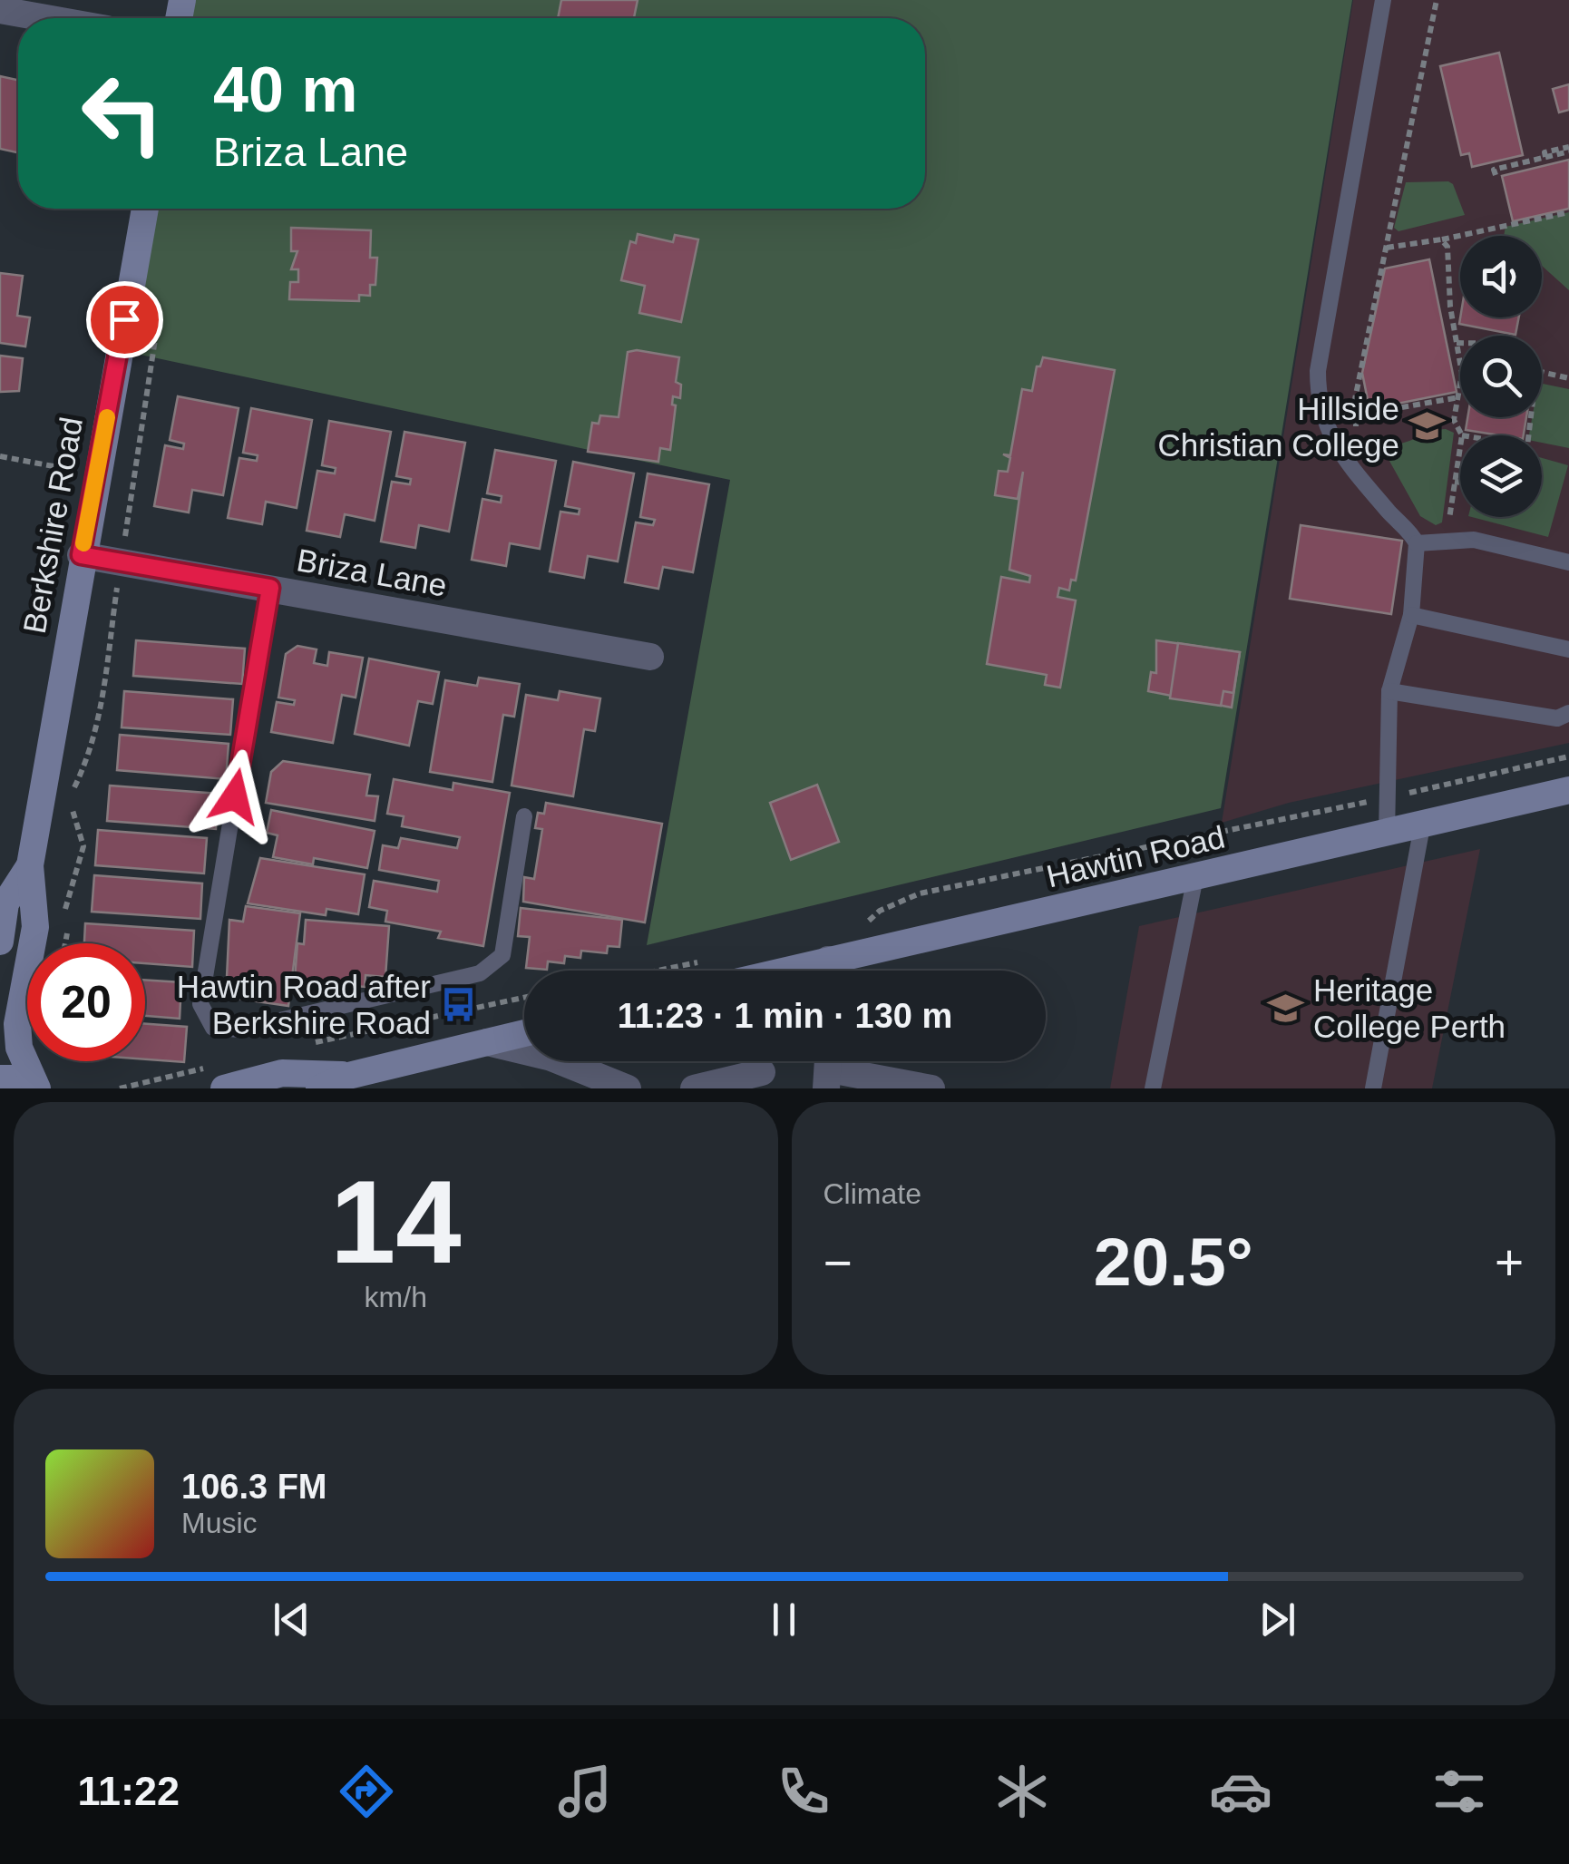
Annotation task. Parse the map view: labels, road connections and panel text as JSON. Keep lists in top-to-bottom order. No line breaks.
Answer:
{"streets":{"main road":["Berkshire Road","Hawtin Road"],"street":["Briza Lane"]},"crossings":[["Berkshire Road","Briza Lane"]],"places":{"school or university":["Hillside Christian College","Heritage College Perth"],"bus stop":["Hawtin Road after Berkshire Road"]},"page":{"turn":["40 m","Briza Lane"],"limit":"20","trip":"11:23 · 1 min · 130 m","tile":[["14","km/h"],"Climate"],"heat":["−","20.5°","+"],"song":["106.3 FM","Music"],"tabs":"11:22"}}
